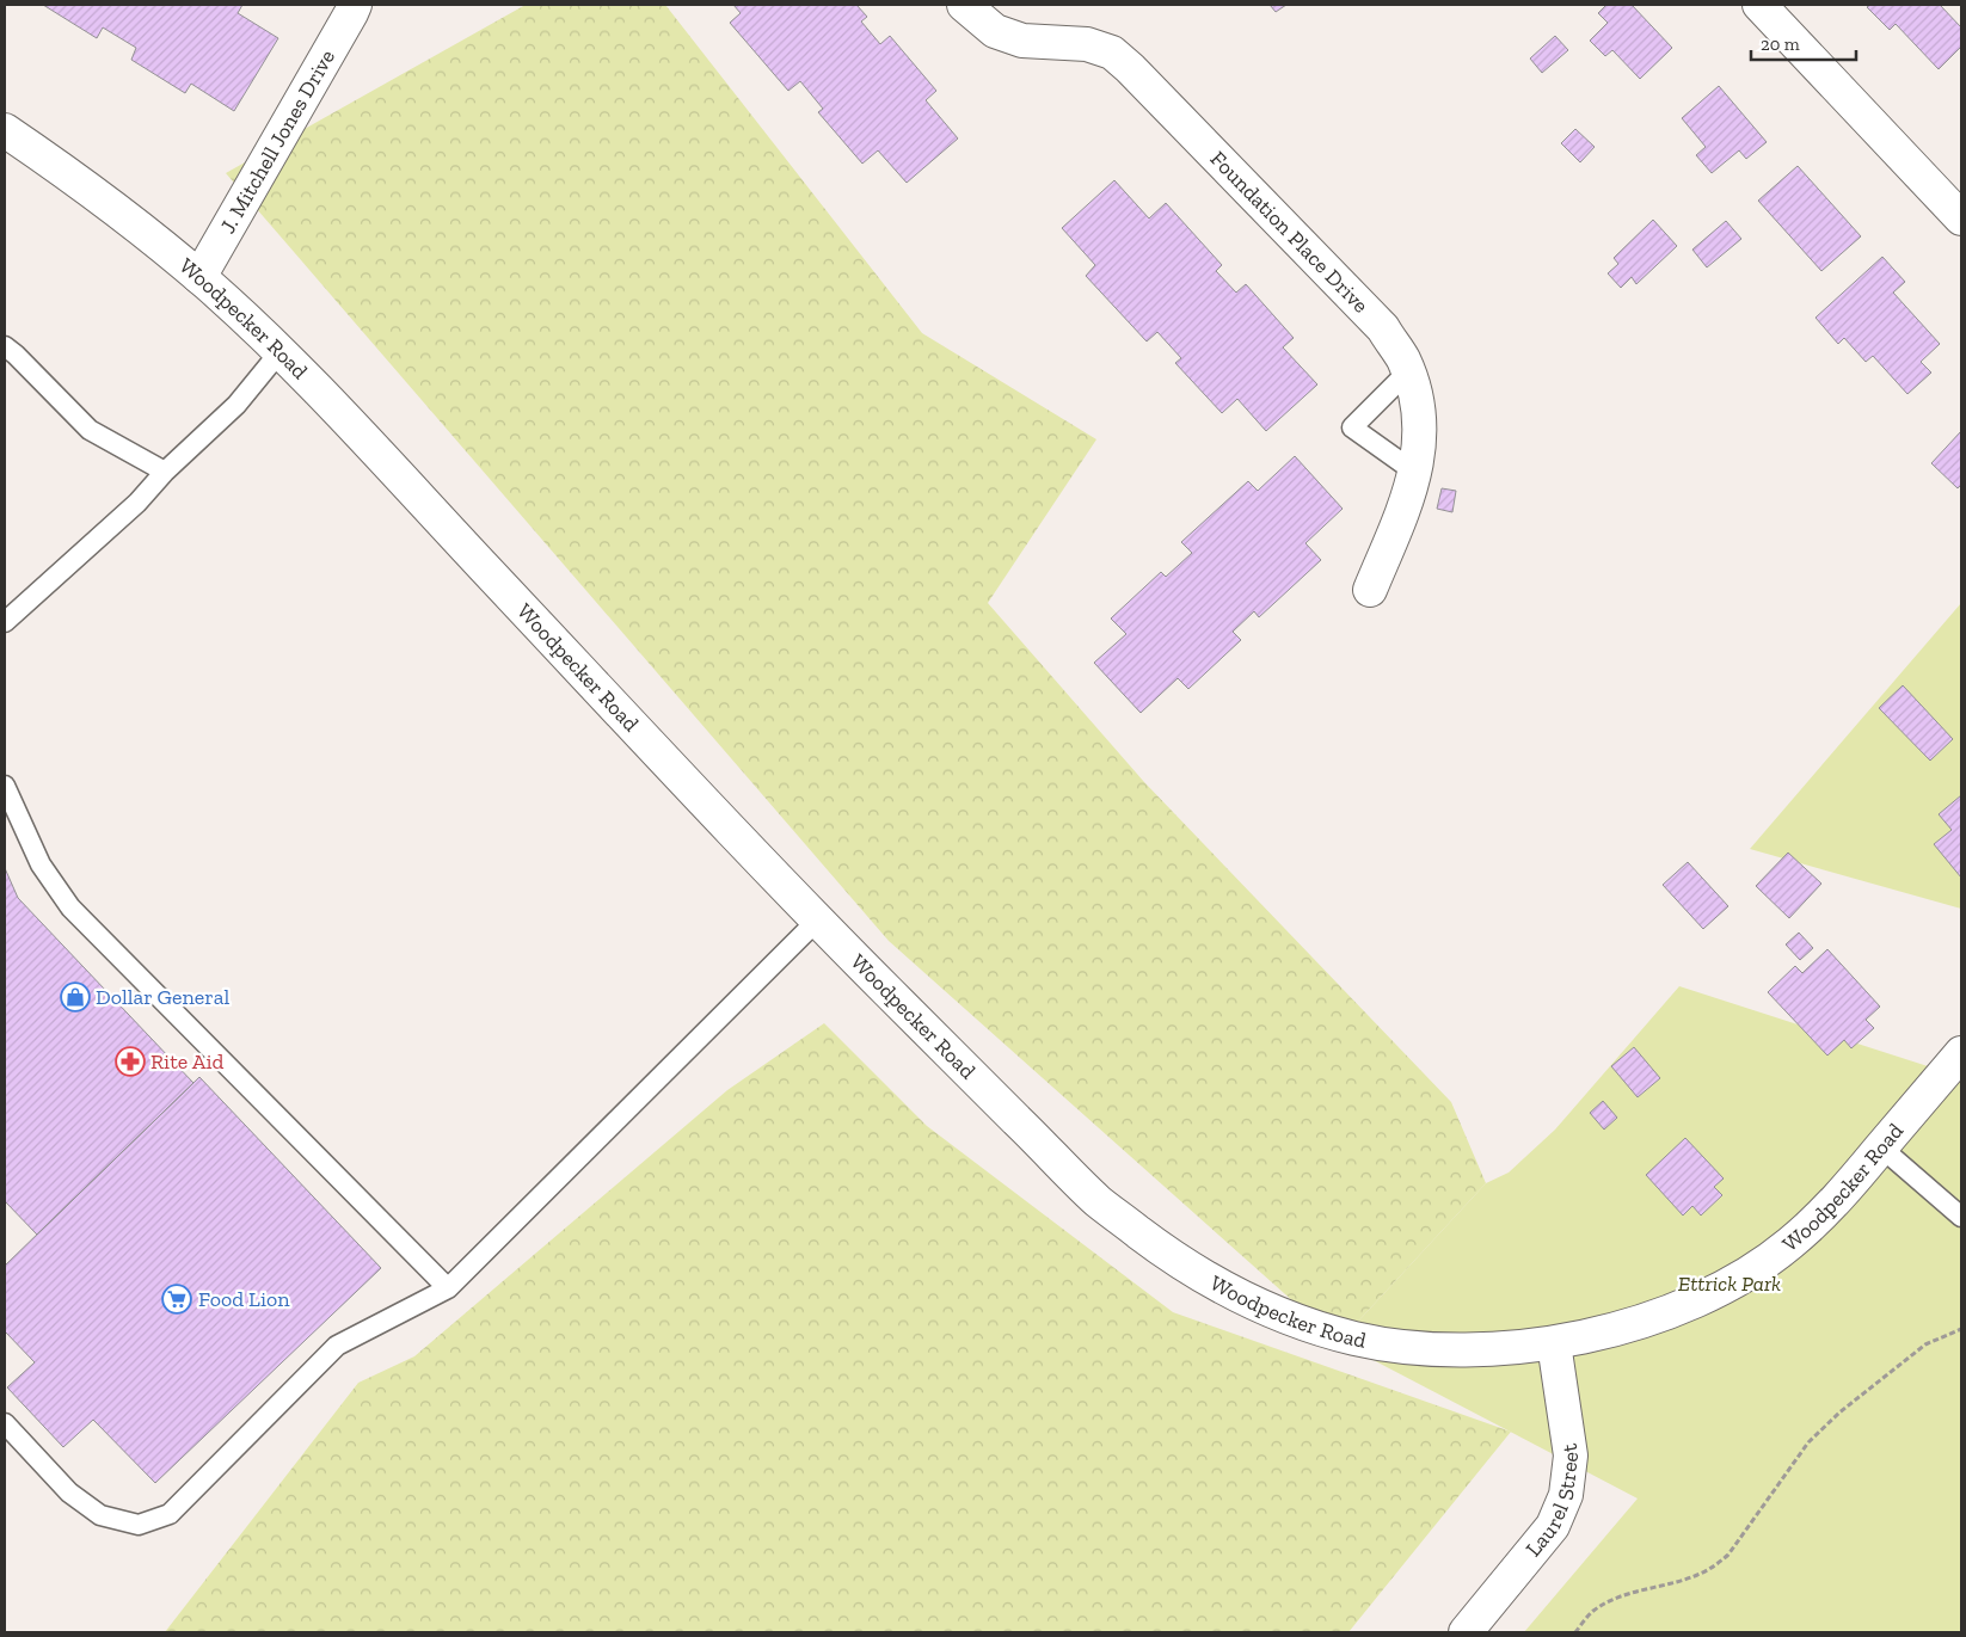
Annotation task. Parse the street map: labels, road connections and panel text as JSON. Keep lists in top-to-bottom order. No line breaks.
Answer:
{"streets":{"main road":["J. Mitchell Jones Drive","Foundation Place Drive","Woodpecker Road","Laurel Street"]},"crossings":[["J. Mitchell Jones Drive","Woodpecker Road"],["Woodpecker Road","Laurel Street"]],"parks":["Ettrick Park"],"places":{"shop":["Dollar General"],"pharmacy":["Rite Aid"],"supermarket":["Food Lion"]},"scale_bar":"20 m"}
